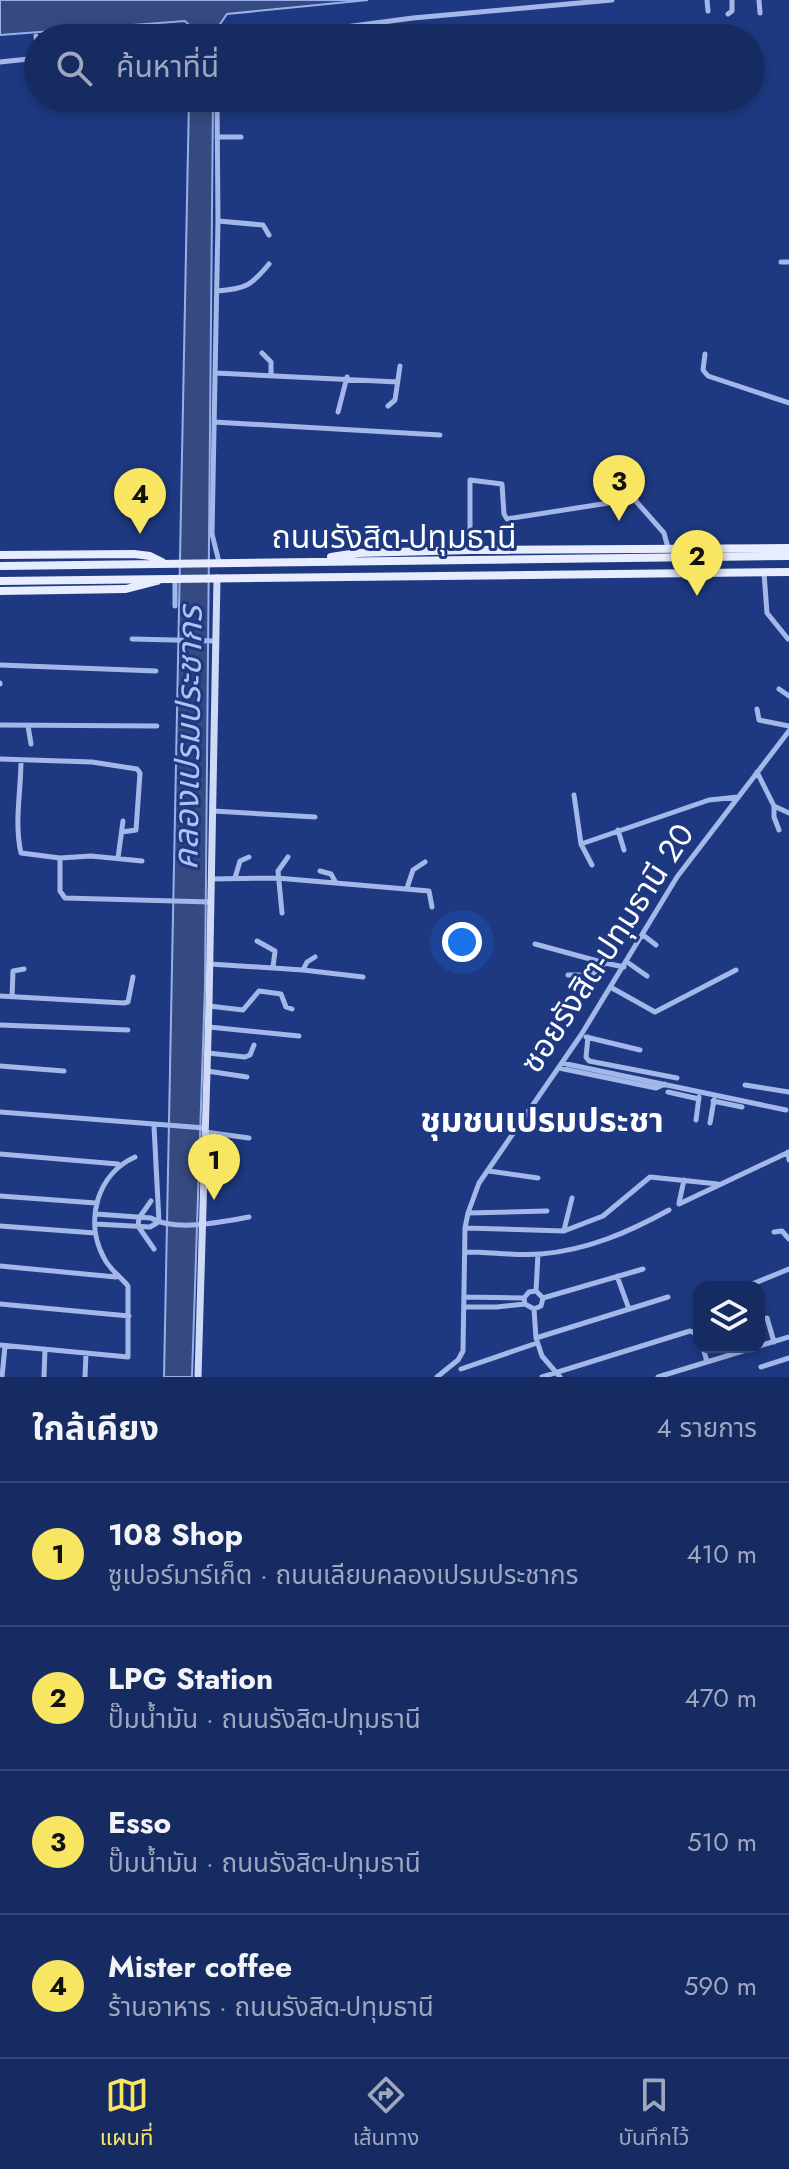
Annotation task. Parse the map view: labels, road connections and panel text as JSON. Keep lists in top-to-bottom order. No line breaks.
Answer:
{"streets":{"main road":["ถนนรังสิต-ปทุมธานี"],"street":["ซอยรังสิต-ปทุมธานี 20"]},"districts":["ชุมชนเปรมประชา"],"water":["คลองเปรมประชากร"],"page":{"search":"ค้นหาที่นี่","pins":["3","4","2","1"],"heading":["ใกล้เคียง","4 รายการ"],"list":[{"mark":"1","name":"108 Shop","note":"ซูเปอร์มาร์เก็ต · ถนนเลียบคลองเปรมประชากร","value":"410 m"},{"mark":"2","name":"LPG Station","note":"ปั๊มน้ำมัน · ถนนรังสิต-ปทุมธานี","value":"470 m"},{"mark":"3","name":"Esso","note":"ปั๊มน้ำมัน · ถนนรังสิต-ปทุมธานี","value":"510 m"},{"mark":"4","name":"Mister coffee","note":"ร้านอาหาร · ถนนรังสิต-ปทุมธานี","value":"590 m"}],"nav":["แผนที่","เส้นทาง","บันทึกไว้"]}}
